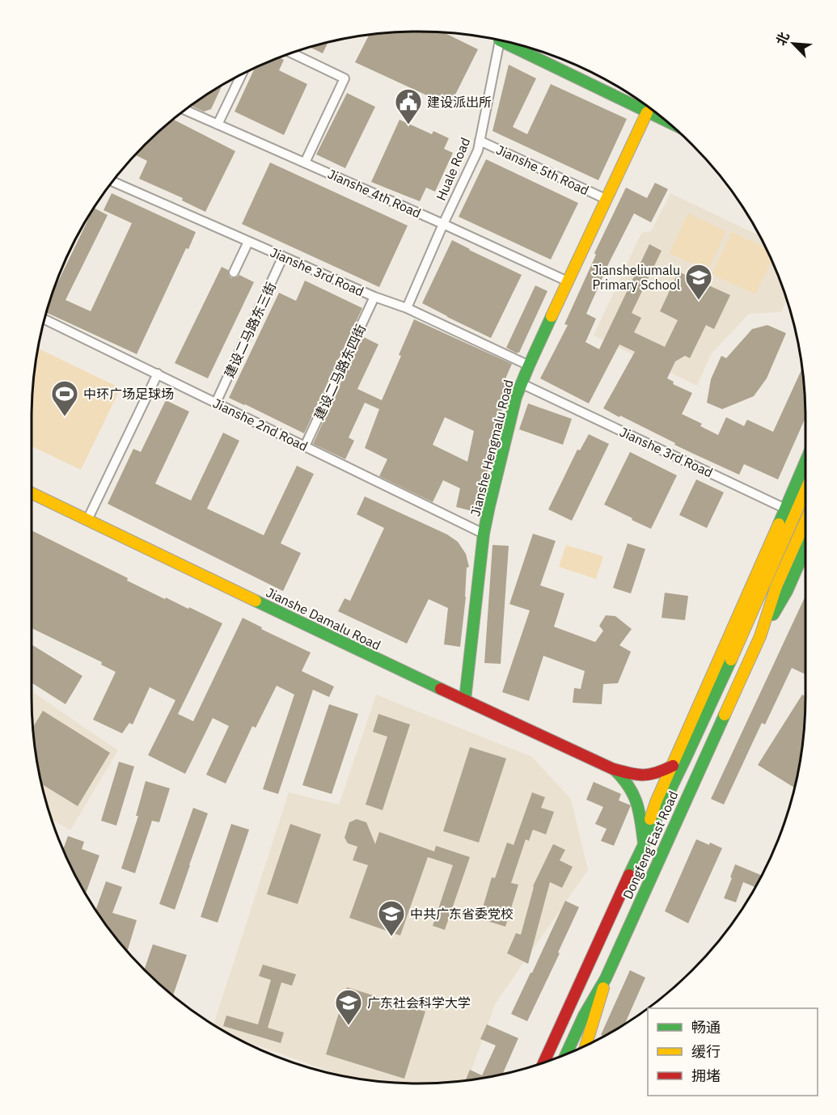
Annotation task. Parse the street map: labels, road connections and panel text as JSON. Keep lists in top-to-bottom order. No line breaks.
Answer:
{"streets":{"main road":["Jianshe Hengmalu Road","Jianshe Damalu Road","Dongfeng East Road"],"street":["Huale Road","Jianshe 5th Road","Jianshe 4th Road","Jianshe 3rd Road","建设二马路东三街","建设二马路东四街","Jianshe 2nd Road"]},"crossings":[["Huale Road","Jianshe 5th Road"],["Huale Road","Jianshe 4th Road"],["Huale Road","Jianshe 3rd Road"],["Jianshe 5th Road","Jianshe Hengmalu Road"],["Jianshe 4th Road","Jianshe Hengmalu Road"],["Jianshe 3rd Road","建设二马路东三街"],["Jianshe 3rd Road","建设二马路东四街"],["Jianshe 3rd Road","Jianshe Hengmalu Road"],["Jianshe 3rd Road","Dongfeng East Road"],["建设二马路东三街","Jianshe 2nd Road"],["建设二马路东四街","Jianshe 2nd Road"],["Jianshe 2nd Road","Jianshe Hengmalu Road"],["Jianshe Hengmalu Road","Jianshe Damalu Road"]],"places":{"public building":["建设派出所"],"school or university":["Jiansheliumalu Primary School","中共广东省委党校","广东社会科学大学"],"sports":["中环广场足球场"]},"legend":["畅通","缓行","拥堵"],"north":"top left"}
